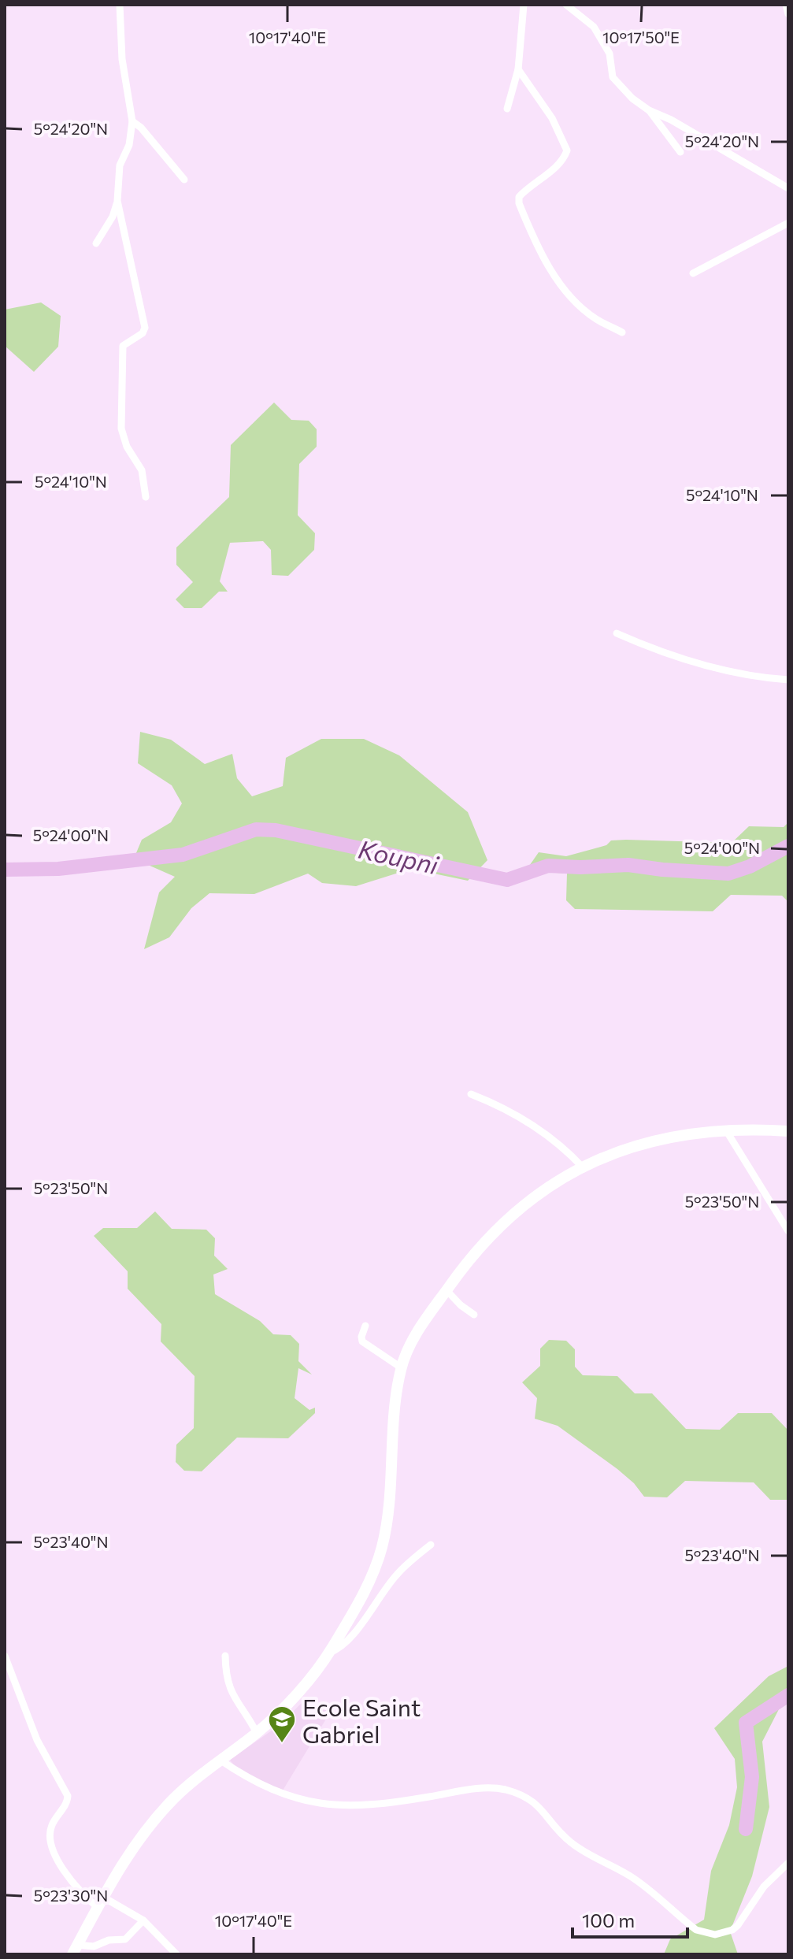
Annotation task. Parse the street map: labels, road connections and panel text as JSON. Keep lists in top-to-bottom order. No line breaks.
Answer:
{"water":["Koupni"],"places":{"school or university":["Ecole Saint Gabriel"]},"scale_bar":"100 m","coordinates":["10°17'40\"E","10°17'50\"E","5°24'20\"N","5°24'10\"N","5°24'00\"N","5°23'50\"N","5°23'40\"N","5°23'30\"N"]}
